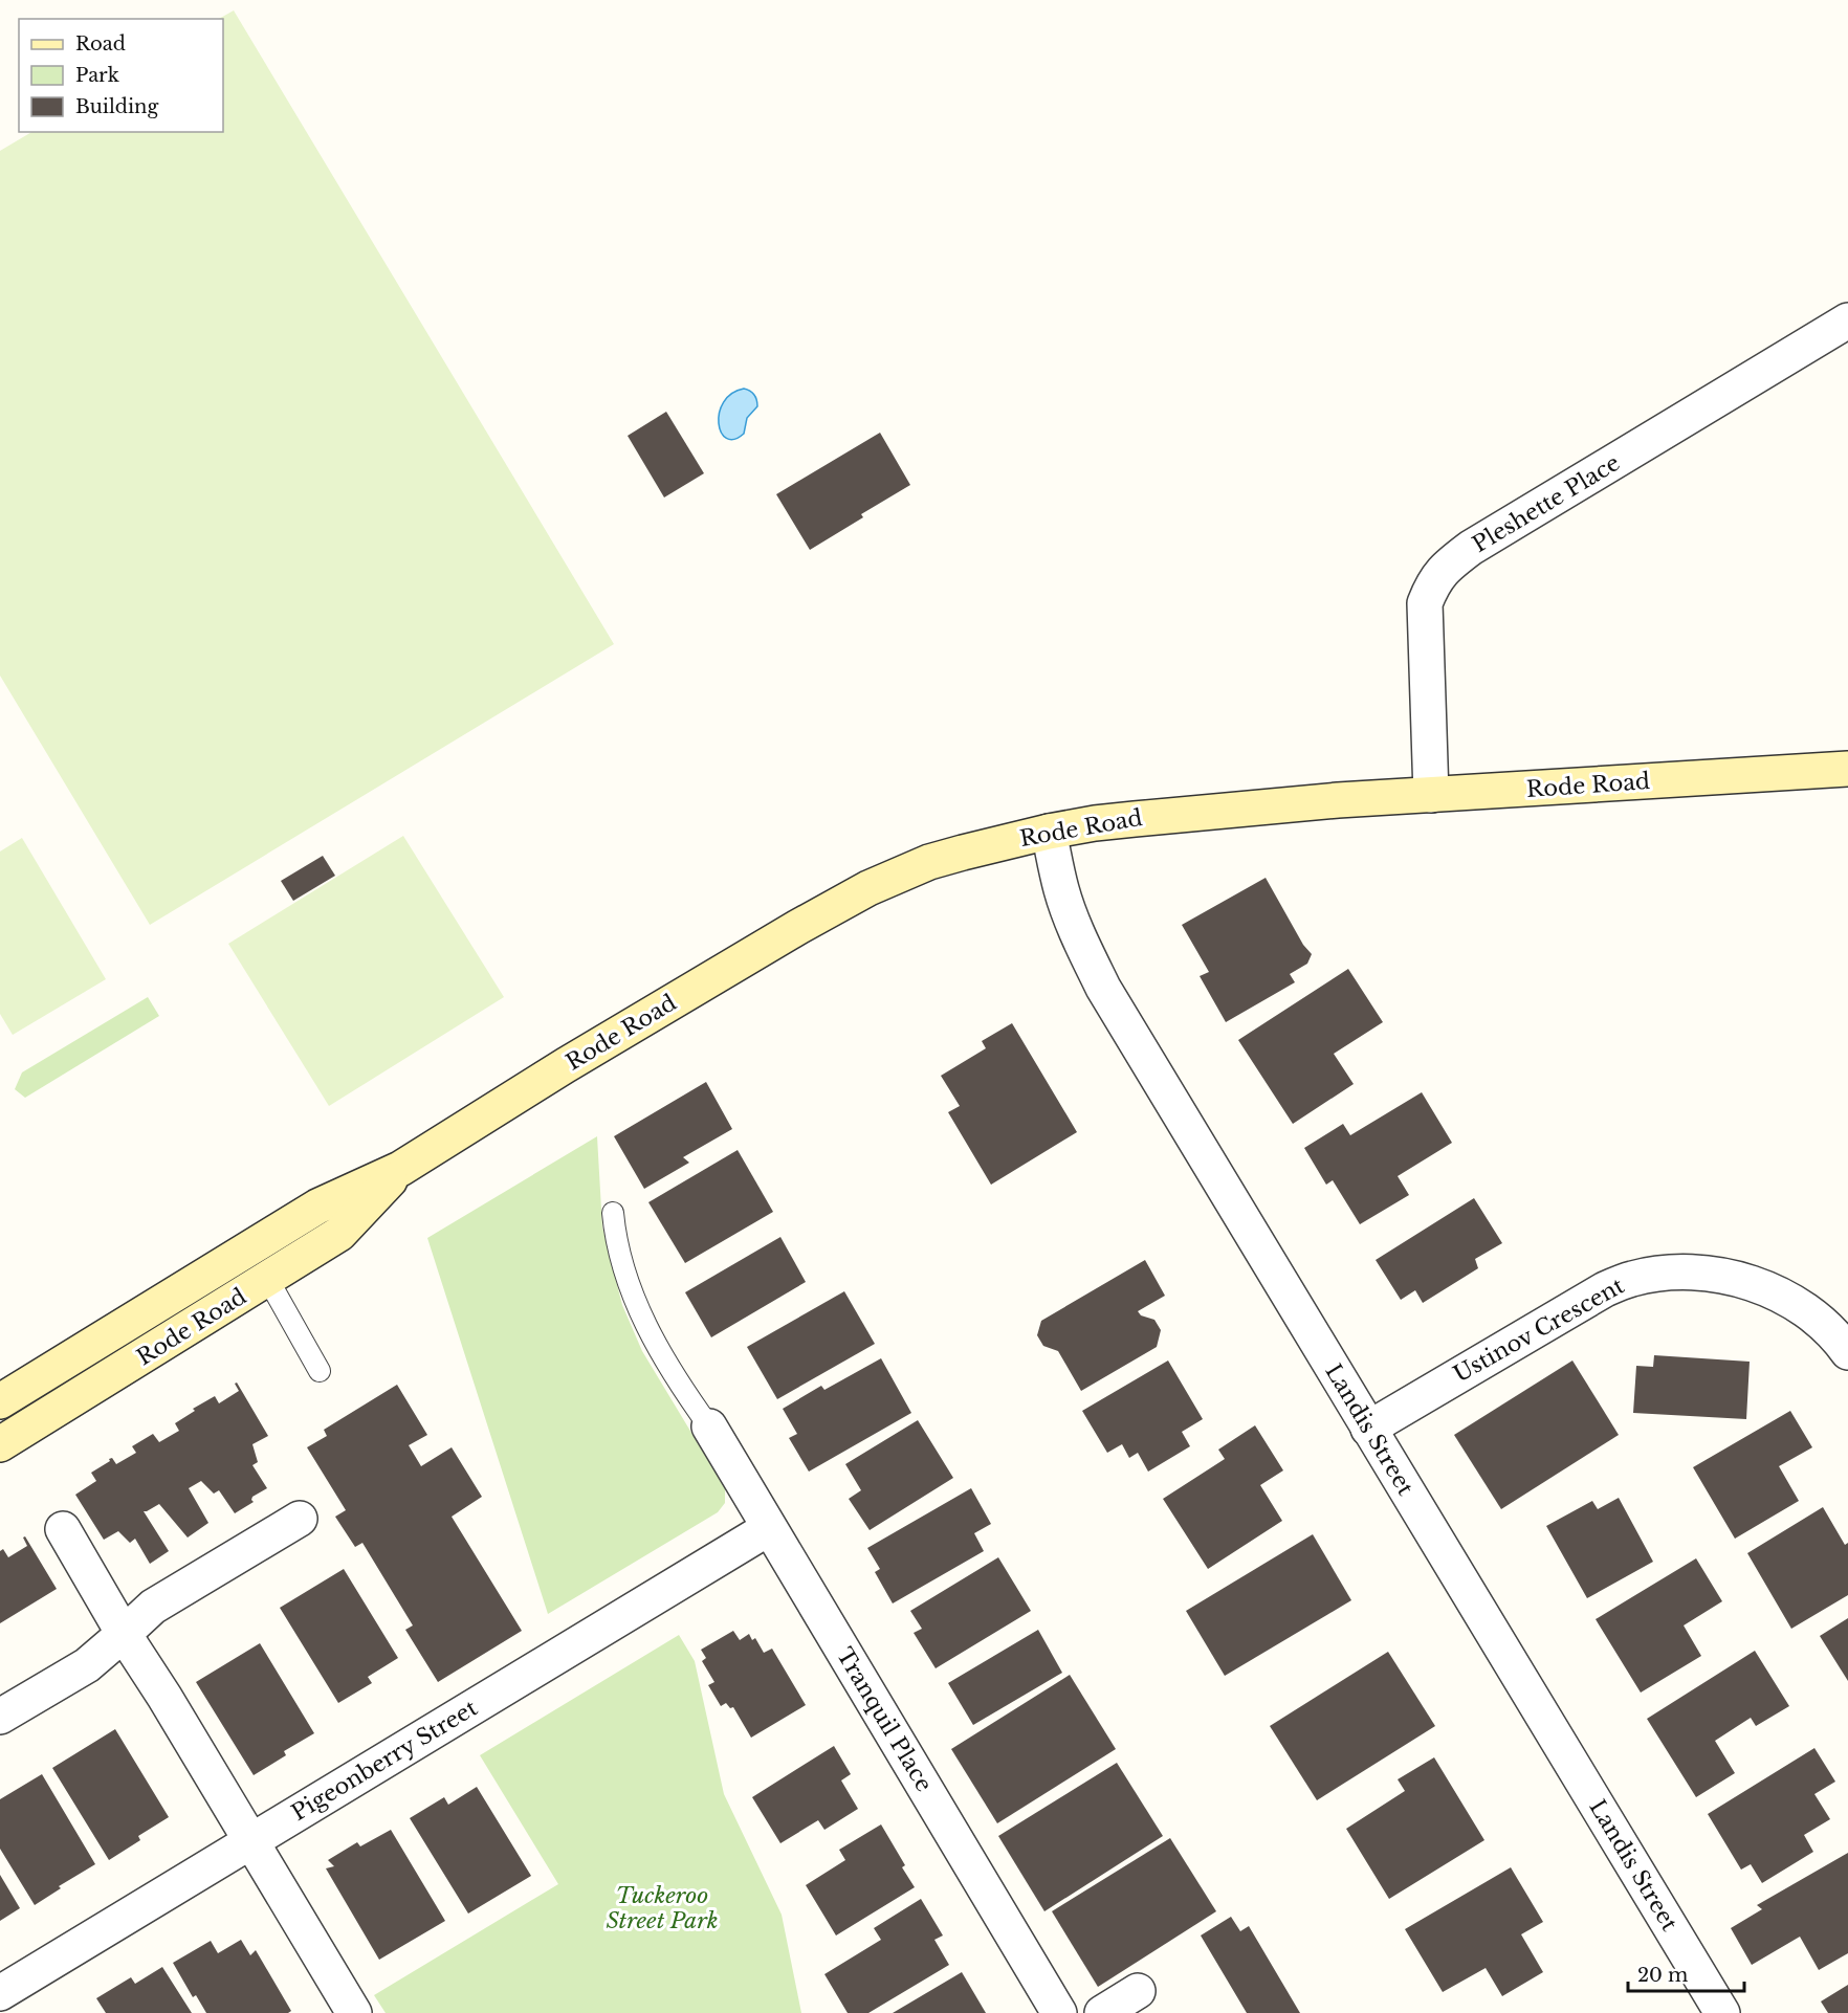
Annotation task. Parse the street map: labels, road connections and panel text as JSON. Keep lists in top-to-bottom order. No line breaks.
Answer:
{"streets":{"main road":["Rode Road"],"street":["Pleshette Place","Ustinov Crescent","Landis Street","Tranquil Place","Pigeonberry Street"]},"crossings":[["Pleshette Place","Rode Road"],["Rode Road","Landis Street"],["Ustinov Crescent","Landis Street"],["Tranquil Place","Pigeonberry Street"]],"parks":["Tuckeroo Street Park"],"legend":["Road","Park","Building"],"scale_bar":"20 m"}
